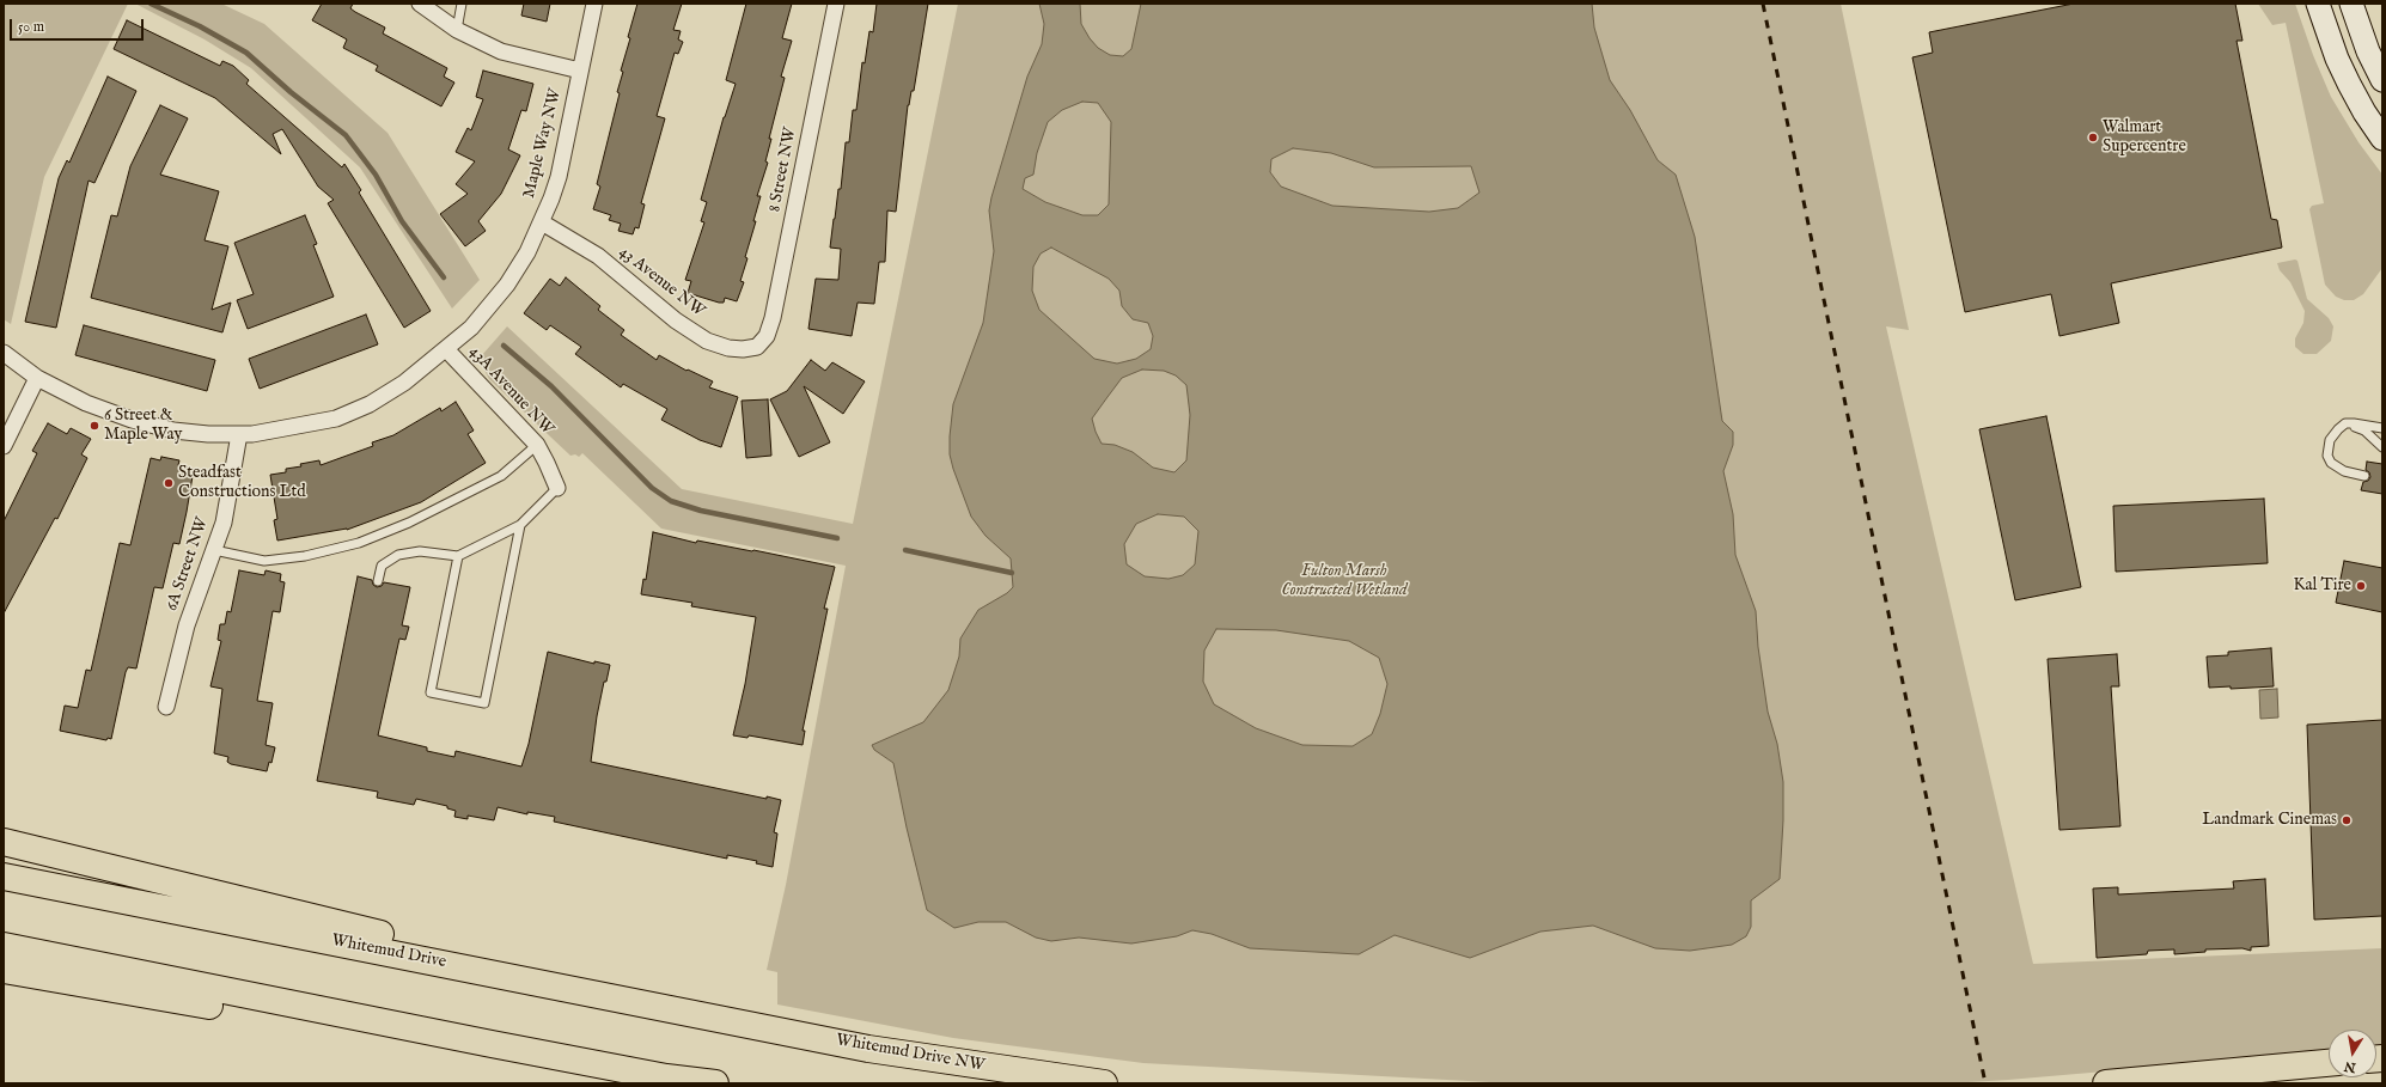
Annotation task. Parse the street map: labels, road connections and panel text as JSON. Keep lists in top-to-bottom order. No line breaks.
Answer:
{"streets":{"highway":["Whitemud Drive","Whitemud Drive NW"],"street":["Maple Way NW","8 Street NW","43 Avenue NW","43A Avenue NW","6A Street NW"]},"crossings":[["Maple Way NW","43 Avenue NW"],["Maple Way NW","43A Avenue NW"],["Maple Way NW","6A Street NW"],["8 Street NW","43 Avenue NW"],["Whitemud Drive","Whitemud Drive NW"]],"parks":["Fulton Marsh Constructed Wetland"],"places":["Walmart Supercentre","6 Street & Maple Way","Steadfast Constructions Ltd","Kal Tire","Landmark Cinemas"],"scale_bar":"50 m","north":"bottom"}
